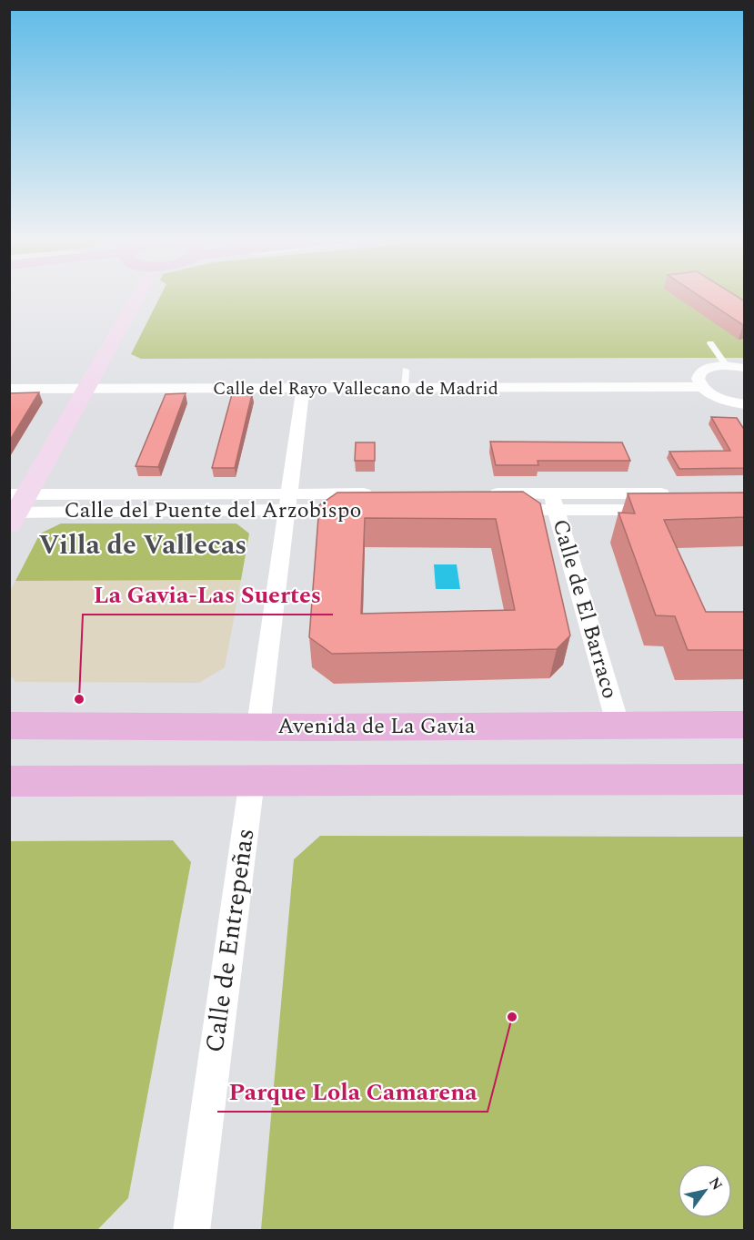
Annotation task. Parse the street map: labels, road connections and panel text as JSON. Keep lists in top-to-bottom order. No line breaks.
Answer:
{"streets":{"main road":["Avenida de La Gavia"],"street":["Calle del Rayo Vallecano de Madrid","Calle del Puente del Arzobispo","Calle de El Barraco","Calle de Entrepeñas"]},"crossings":[["Calle de El Barraco","Avenida de La Gavia"]],"districts":["Villa de Vallecas"],"places":["La Gavia-Las Suertes","Parque Lola Camarena"],"north":"top right"}
